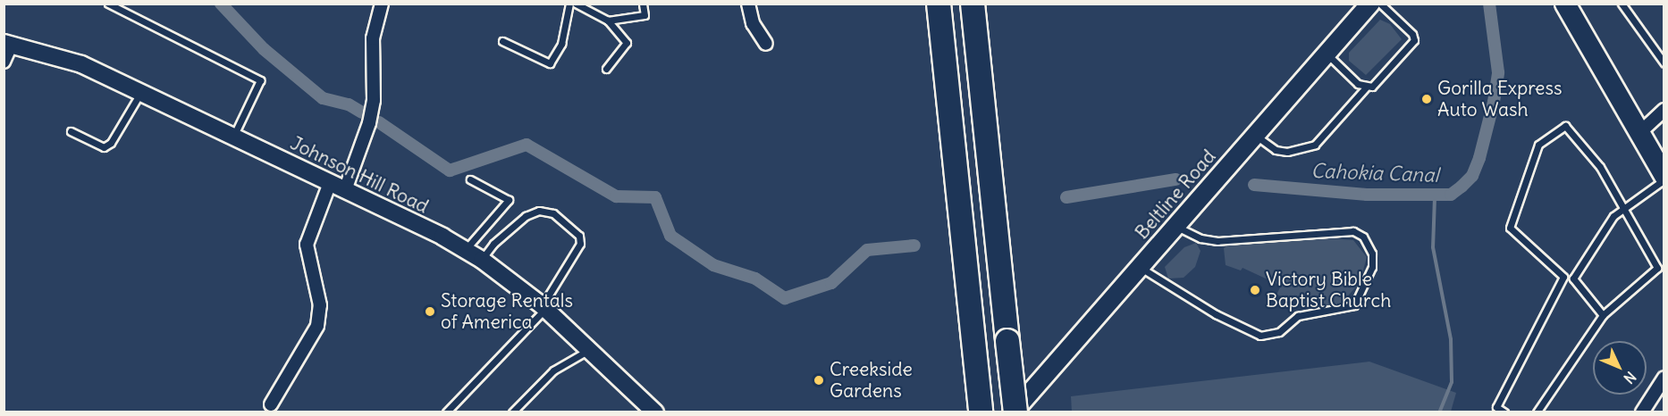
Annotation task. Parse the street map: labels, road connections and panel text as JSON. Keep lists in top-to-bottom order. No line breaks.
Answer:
{"streets":{"main road":["Beltline Road"],"street":["Johnson Hill Road"]},"water":["Cahokia Canal"],"places":["Gorilla Express Auto Wash","Victory Bible Baptist Church","Storage Rentals of America","Creekside Gardens"],"north":"bottom right"}
